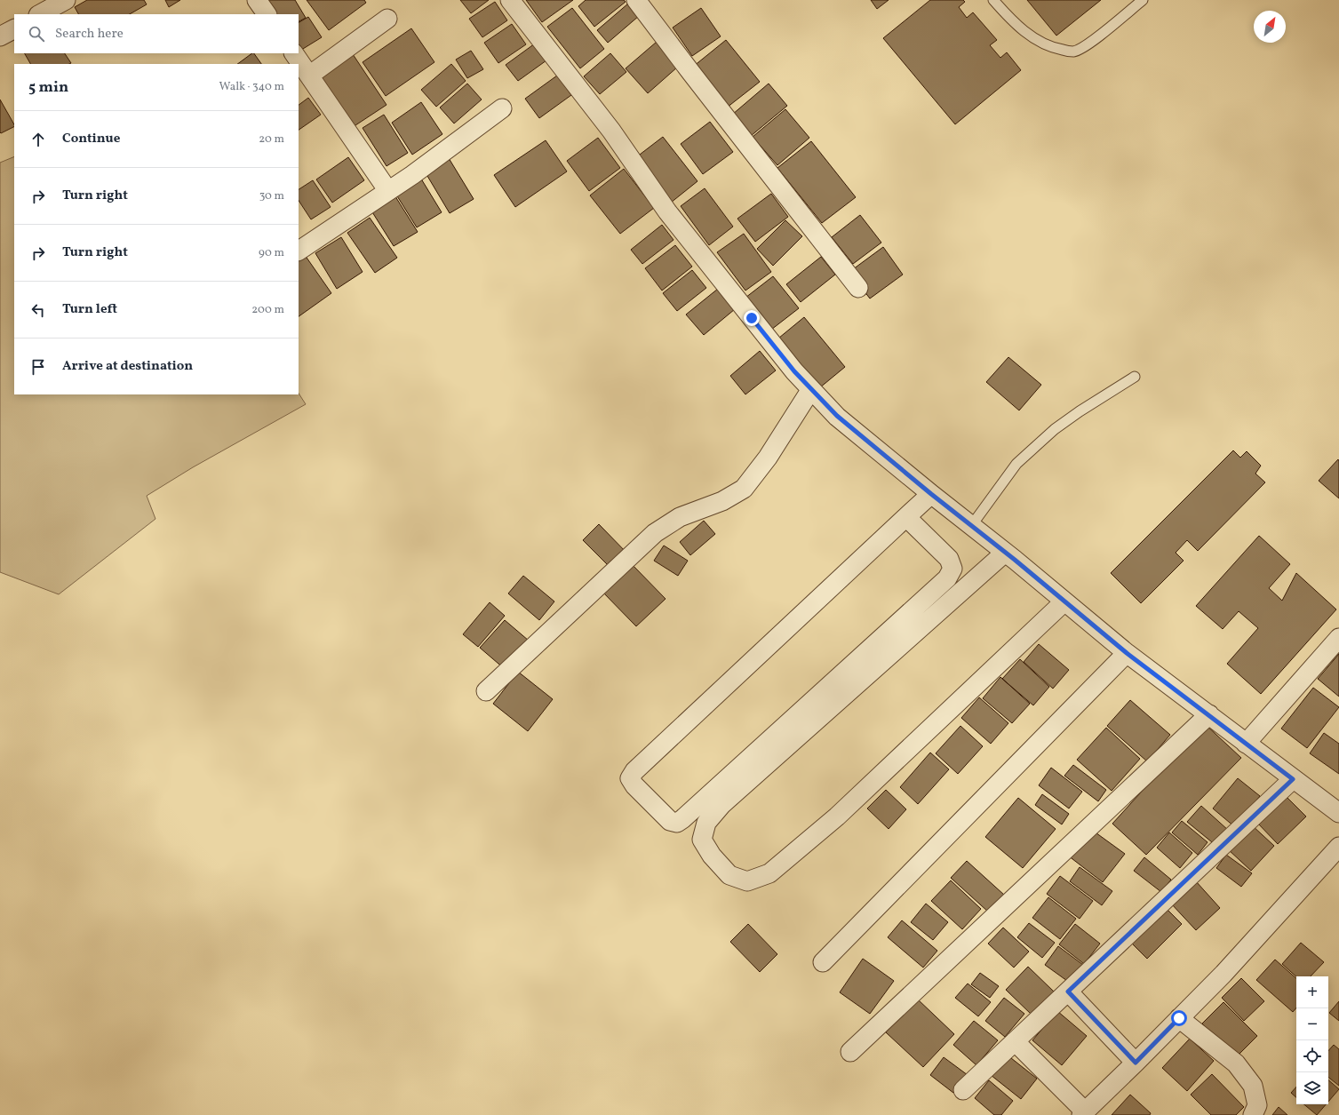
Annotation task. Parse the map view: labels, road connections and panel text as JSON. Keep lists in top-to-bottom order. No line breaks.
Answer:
{"north":"top right","page":{"search":"Search here","heading":["5 min","Walk · 340 m"],"list":[["Continue","20 m"],["Turn right","30 m"],["Turn right","90 m"],["Turn left","200 m"],"Arrive at destination"],"map_buttons":["+","−"]}}
